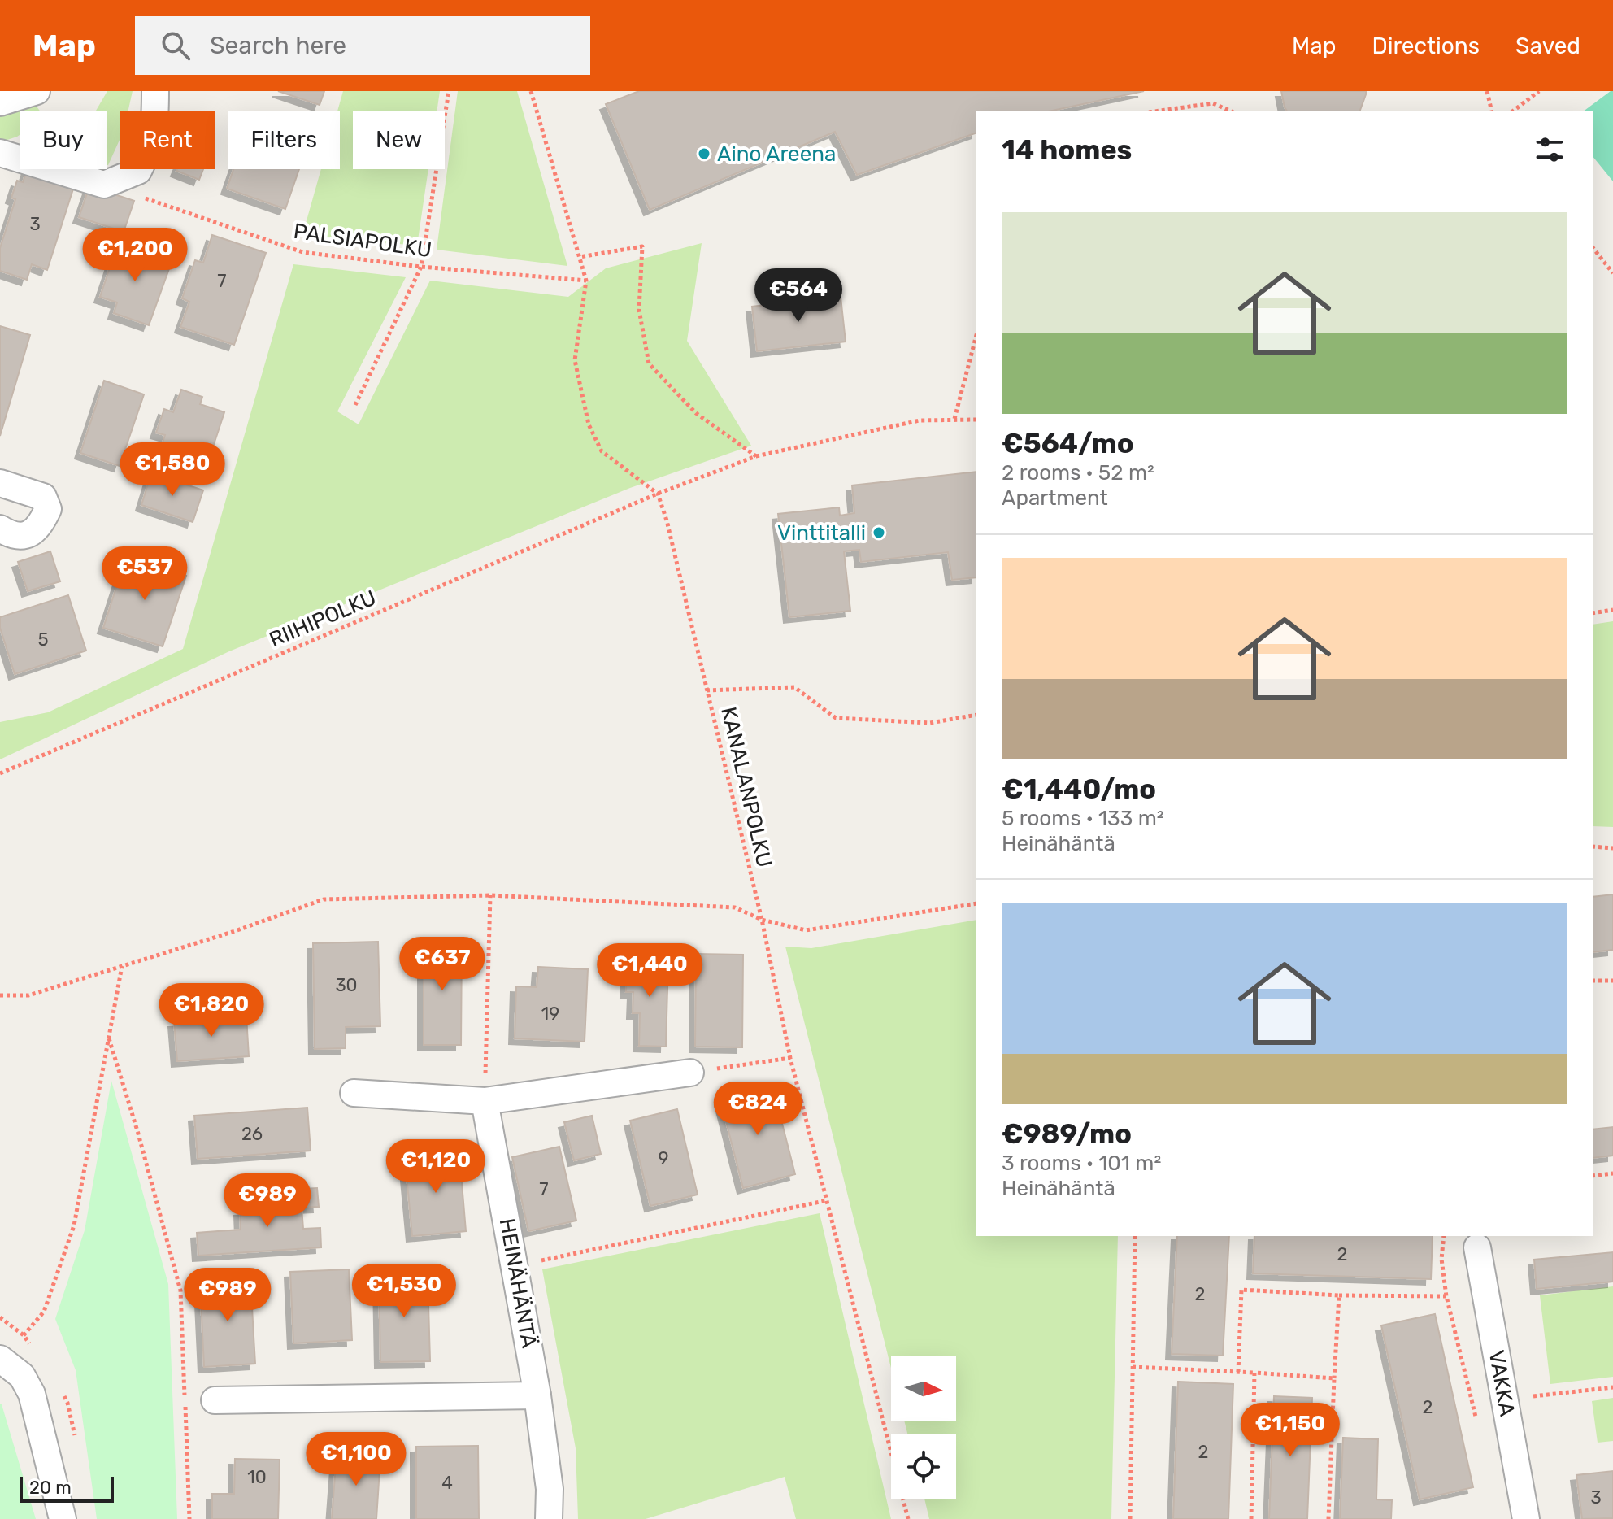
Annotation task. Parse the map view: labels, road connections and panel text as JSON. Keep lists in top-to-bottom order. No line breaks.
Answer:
{"streets":{"street":["HEINÄHÄNTÄ","VAKKA"],"path":["PALSIAPOLKU","RIIHIPOLKU","KANALANPOLKU"]},"crossings":[["RIIHIPOLKU","KANALANPOLKU"]],"places":["Aino Areena","Vinttitalli"],"house_numbers":["3","7","5","30","19","26","9","7","2","2","2","2","10","4","3"],"scale_bar":"20 m","north":"right","page":{"header":"Map","search":"Search here","nav":["Map","Directions","Saved"],"chip":["Buy","Rent","Filters","New"],"heading":"14 homes","list":[{"name":"€564/mo","note":"2 rooms · 52 m² · Apartment"},{"name":"€1,440/mo","note":"5 rooms · 133 m² · Heinähäntä"},{"name":"€989/mo","note":"3 rooms · 101 m² · Heinähäntä"}],"price":["€1,200","€564","€1,580","€537","€637","€1,440","€1,820","€824","€1,120","€989","€1,530","€989","€1,150","€1,100"],"scale":"20 m"}}
